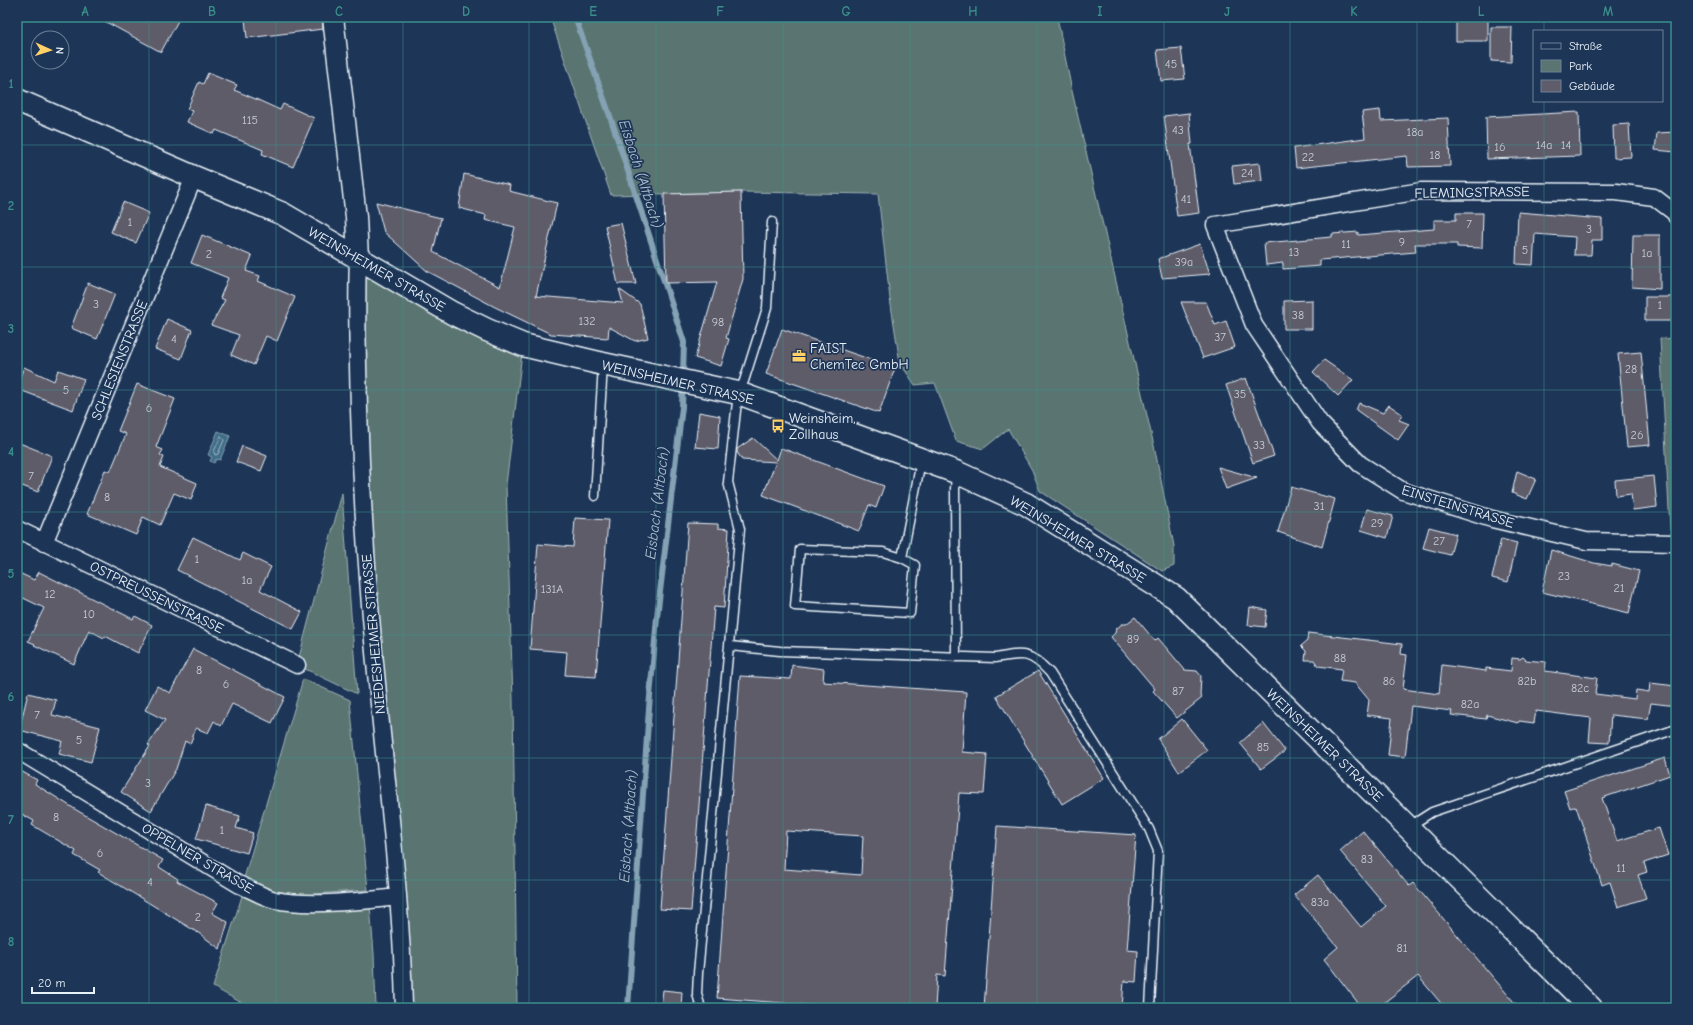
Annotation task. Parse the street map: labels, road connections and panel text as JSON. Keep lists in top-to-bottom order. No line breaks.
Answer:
{"streets":{"main road":["WEINSHEIMER STRASSE"],"street":["FLEMINGSTRASSE","SCHLESIENSTRASSE","EINSTEINSTRASSE","OSTPREUSSENSTRASSE","NIEDESHEIMER STRASSE","OPPELNER STRASSE"]},"crossings":[["FLEMINGSTRASSE","EINSTEINSTRASSE"],["WEINSHEIMER STRASSE","SCHLESIENSTRASSE"],["WEINSHEIMER STRASSE","NIEDESHEIMER STRASSE"],["SCHLESIENSTRASSE","OSTPREUSSENSTRASSE"],["NIEDESHEIMER STRASSE","OPPELNER STRASSE"]],"water":["Eisbach (Altbach)"],"places":{"office":["FAIST ChemTec GmbH"],"bus stop":["Weinsheim, Zollhaus"]},"house_numbers":["45","115","43","18a","14a","14","16","18","22","24","41","1","7","3","9","11","5","13","1a","2","39a","3","1","38","132","98","37","4","28","5","35","6","26","33","7","8","31","29","27","1","23","1a","21","131A","12","10","89","88","8","86","82b","6","82c","87","82a","7","5","85","3","8","1","6","83","11","4","83a","2","81"],"legend":["Straße","Park","Gebäude"],"scale_bar":"20 m","north":"right","grid":{"columns":["A","B","C","D","E","F","G","H","I","J","K","L","M"],"rows":["1","2","3","4","5","6","7","8"]}}
